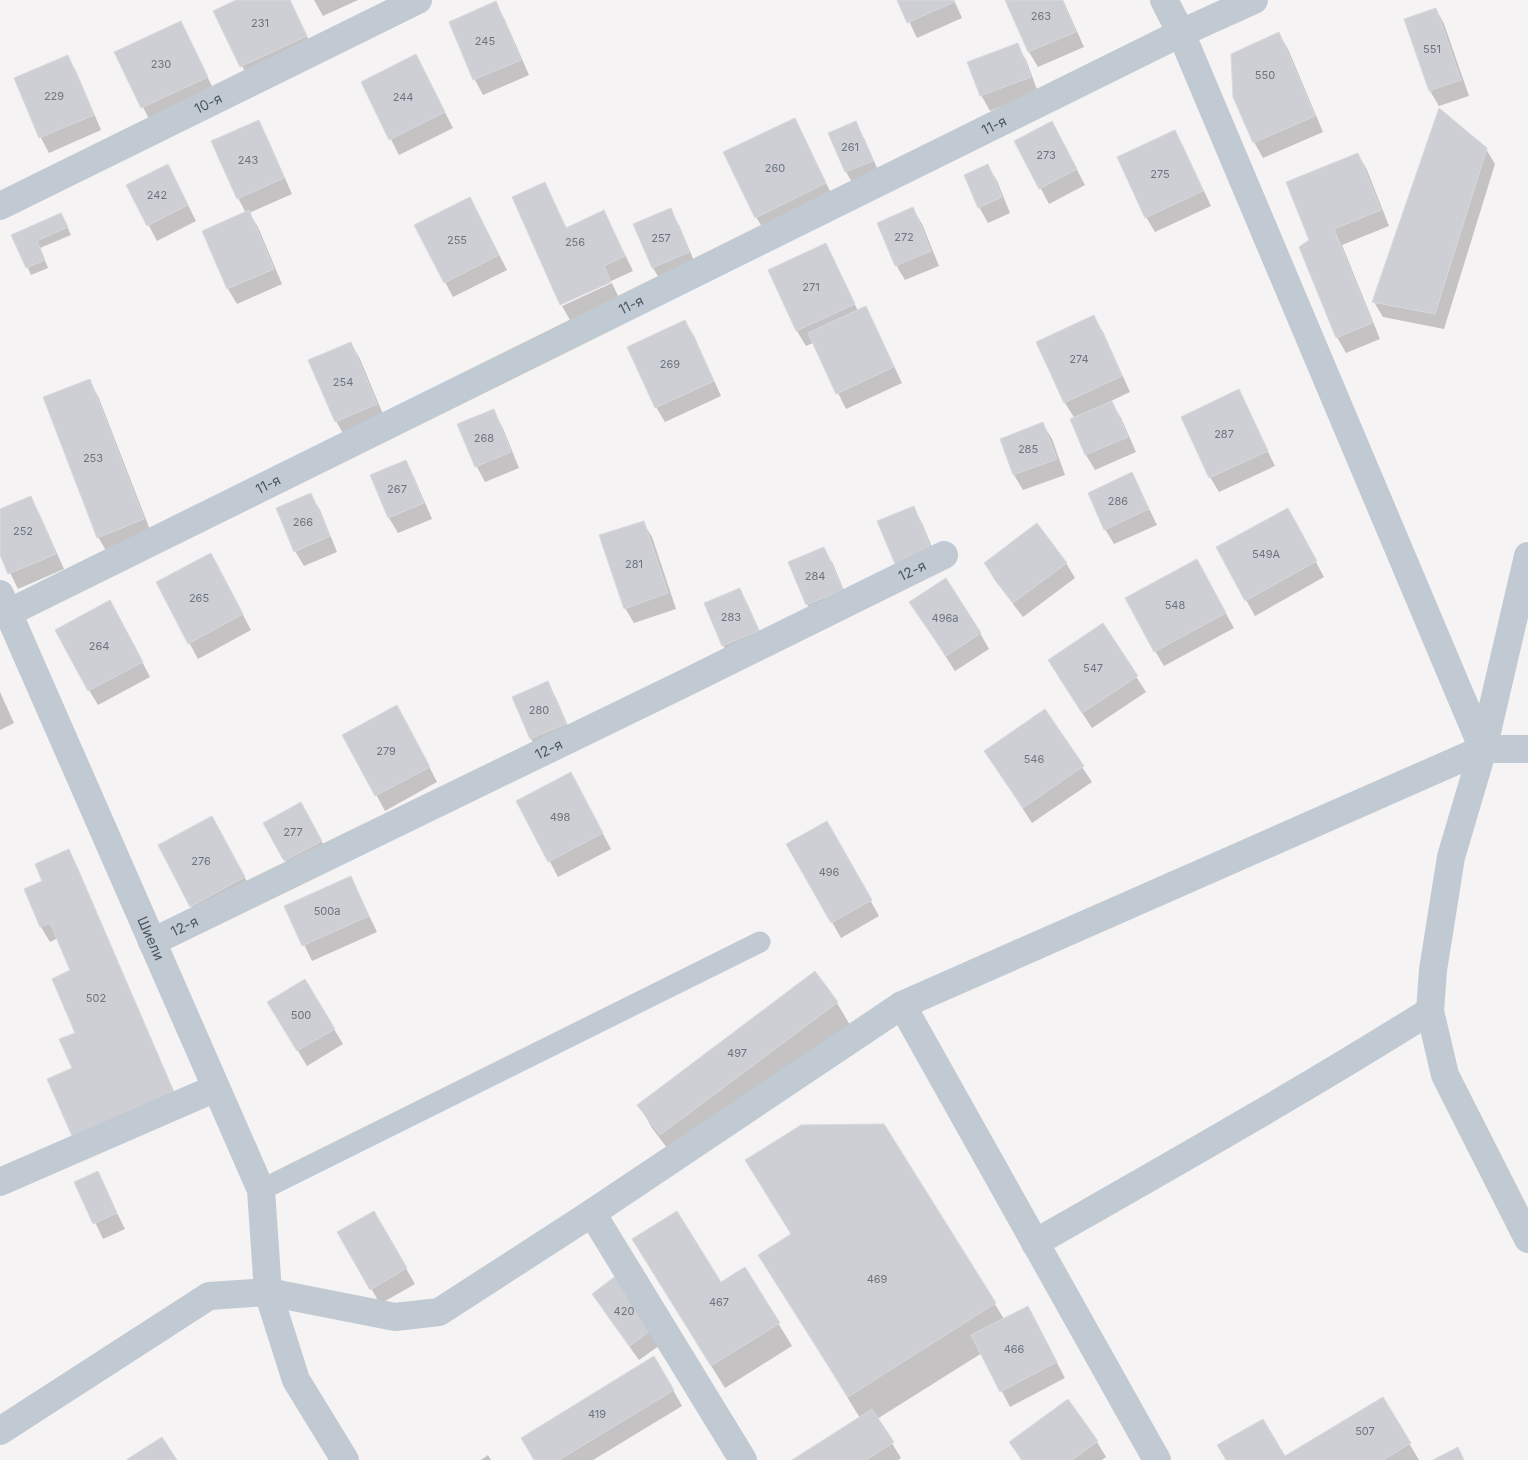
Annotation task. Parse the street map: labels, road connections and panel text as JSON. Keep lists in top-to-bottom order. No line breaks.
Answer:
{"streets":{"street":["10-я","11-я","12-я","Шиели"]},"crossings":[["11-я","Шиели"],["12-я","Шиели"]],"house_numbers":["263","231","245","551","230","550","229","244","261","273","243","260","275","242","272","257","255","256","271","274","269","254","287","268","285","253","267","286","266","252","549А","281","284","265","548","283","496а","264","547","280","279","546","498","277","276","496","500а","502","500","497","469","467","420","466","419","507"]}
